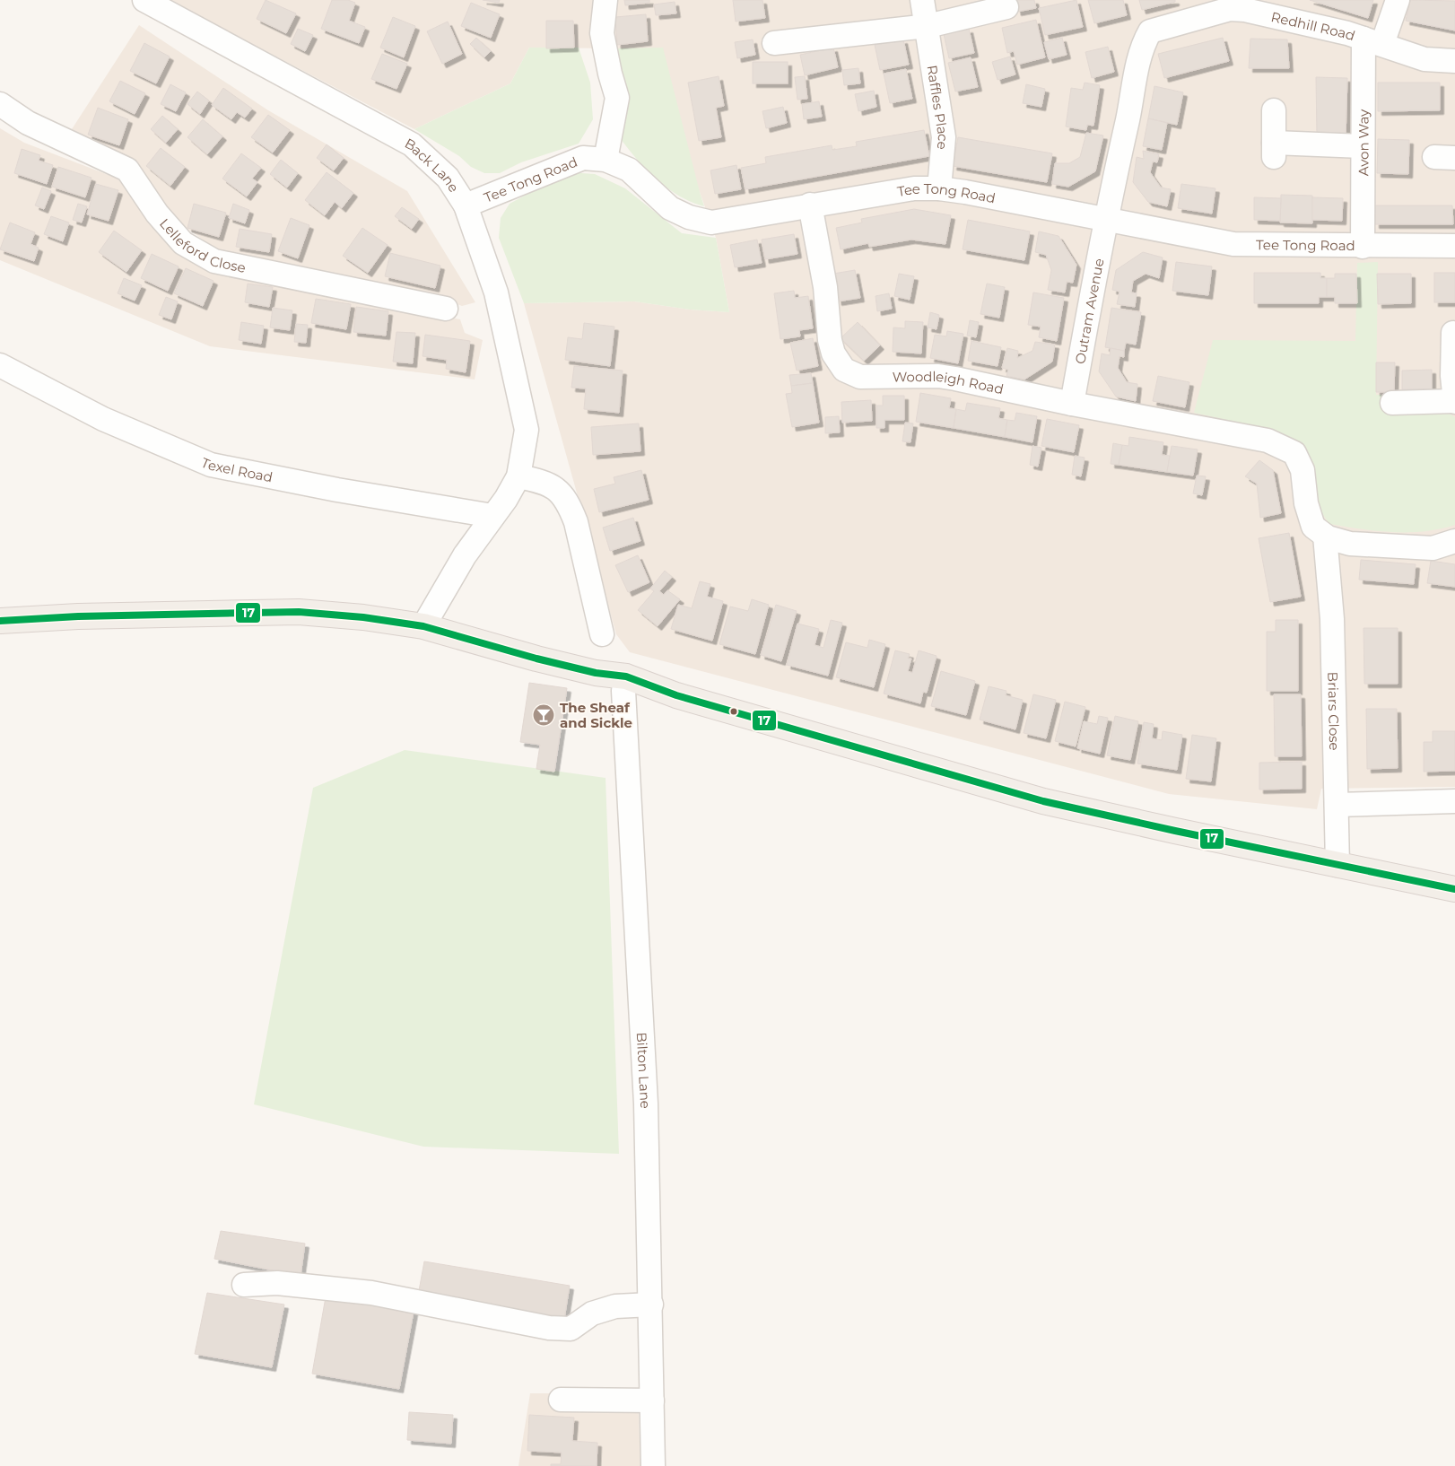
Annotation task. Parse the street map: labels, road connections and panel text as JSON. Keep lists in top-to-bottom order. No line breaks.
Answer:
{"streets":{"street":["Redhill Road","Raffles Place","Avon Way","Back Lane","Tee Tong Road","Lelleford Close","Outram Avenue","Woodleigh Road","Texel Road","Briars Close","Bilton Lane"]},"crossings":[["Redhill Road","Avon Way"],["Redhill Road","Tee Tong Road"],["Redhill Road","Outram Avenue"],["Raffles Place","Tee Tong Road"],["Avon Way","Tee Tong Road"],["Back Lane","Tee Tong Road"],["Back Lane","Texel Road"],["Tee Tong Road","Outram Avenue"],["Tee Tong Road","Woodleigh Road"],["Outram Avenue","Woodleigh Road"],["Woodleigh Road","Briars Close"]],"places":{"bar":["The Sheaf and Sickle"]},"lines":["transit line 17"]}
